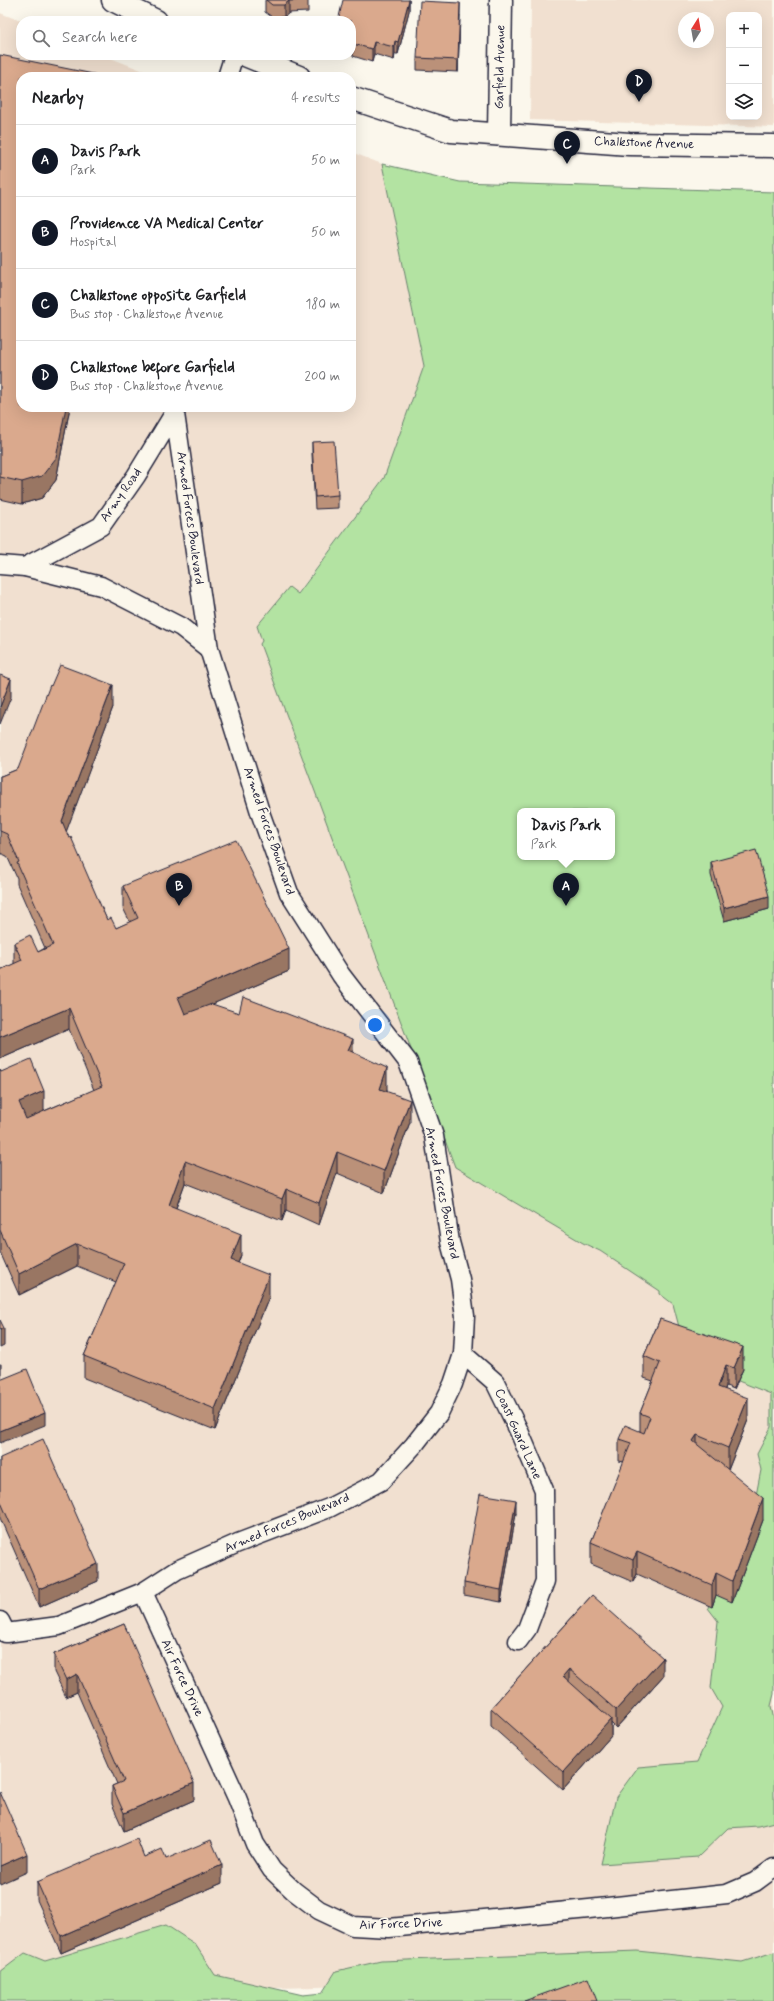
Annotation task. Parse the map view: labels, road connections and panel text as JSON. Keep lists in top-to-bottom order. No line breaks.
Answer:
{"streets":{"main road":["Garfield Avenue","Chalkstone Avenue"],"lane":["Army Road","Armed Forces Boulevard","Coast Guard Lane","Air Force Drive"]},"crossings":[["Garfield Avenue","Chalkstone Avenue"],["Armed Forces Boulevard","Coast Guard Lane"],["Armed Forces Boulevard","Air Force Drive"]],"north":"top","page":{"map_buttons":["+","−"],"search":"Search here","pins":["D","C","A","B"],"heading":["Nearby","4 results"],"list":[{"mark":"A","name":"Davis Park","note":"Park","value":"50 m"},{"mark":"B","name":"Providence VA Medical Center","note":"Hospital","value":"50 m"},{"mark":"C","name":"Chalkstone opposite Garfield","note":"Bus stop · Chalkstone Avenue","value":"180 m"},{"mark":"D","name":"Chalkstone before Garfield","note":"Bus stop · Chalkstone Avenue","value":"200 m"}],"popup":["Davis Park","Park"]}}
